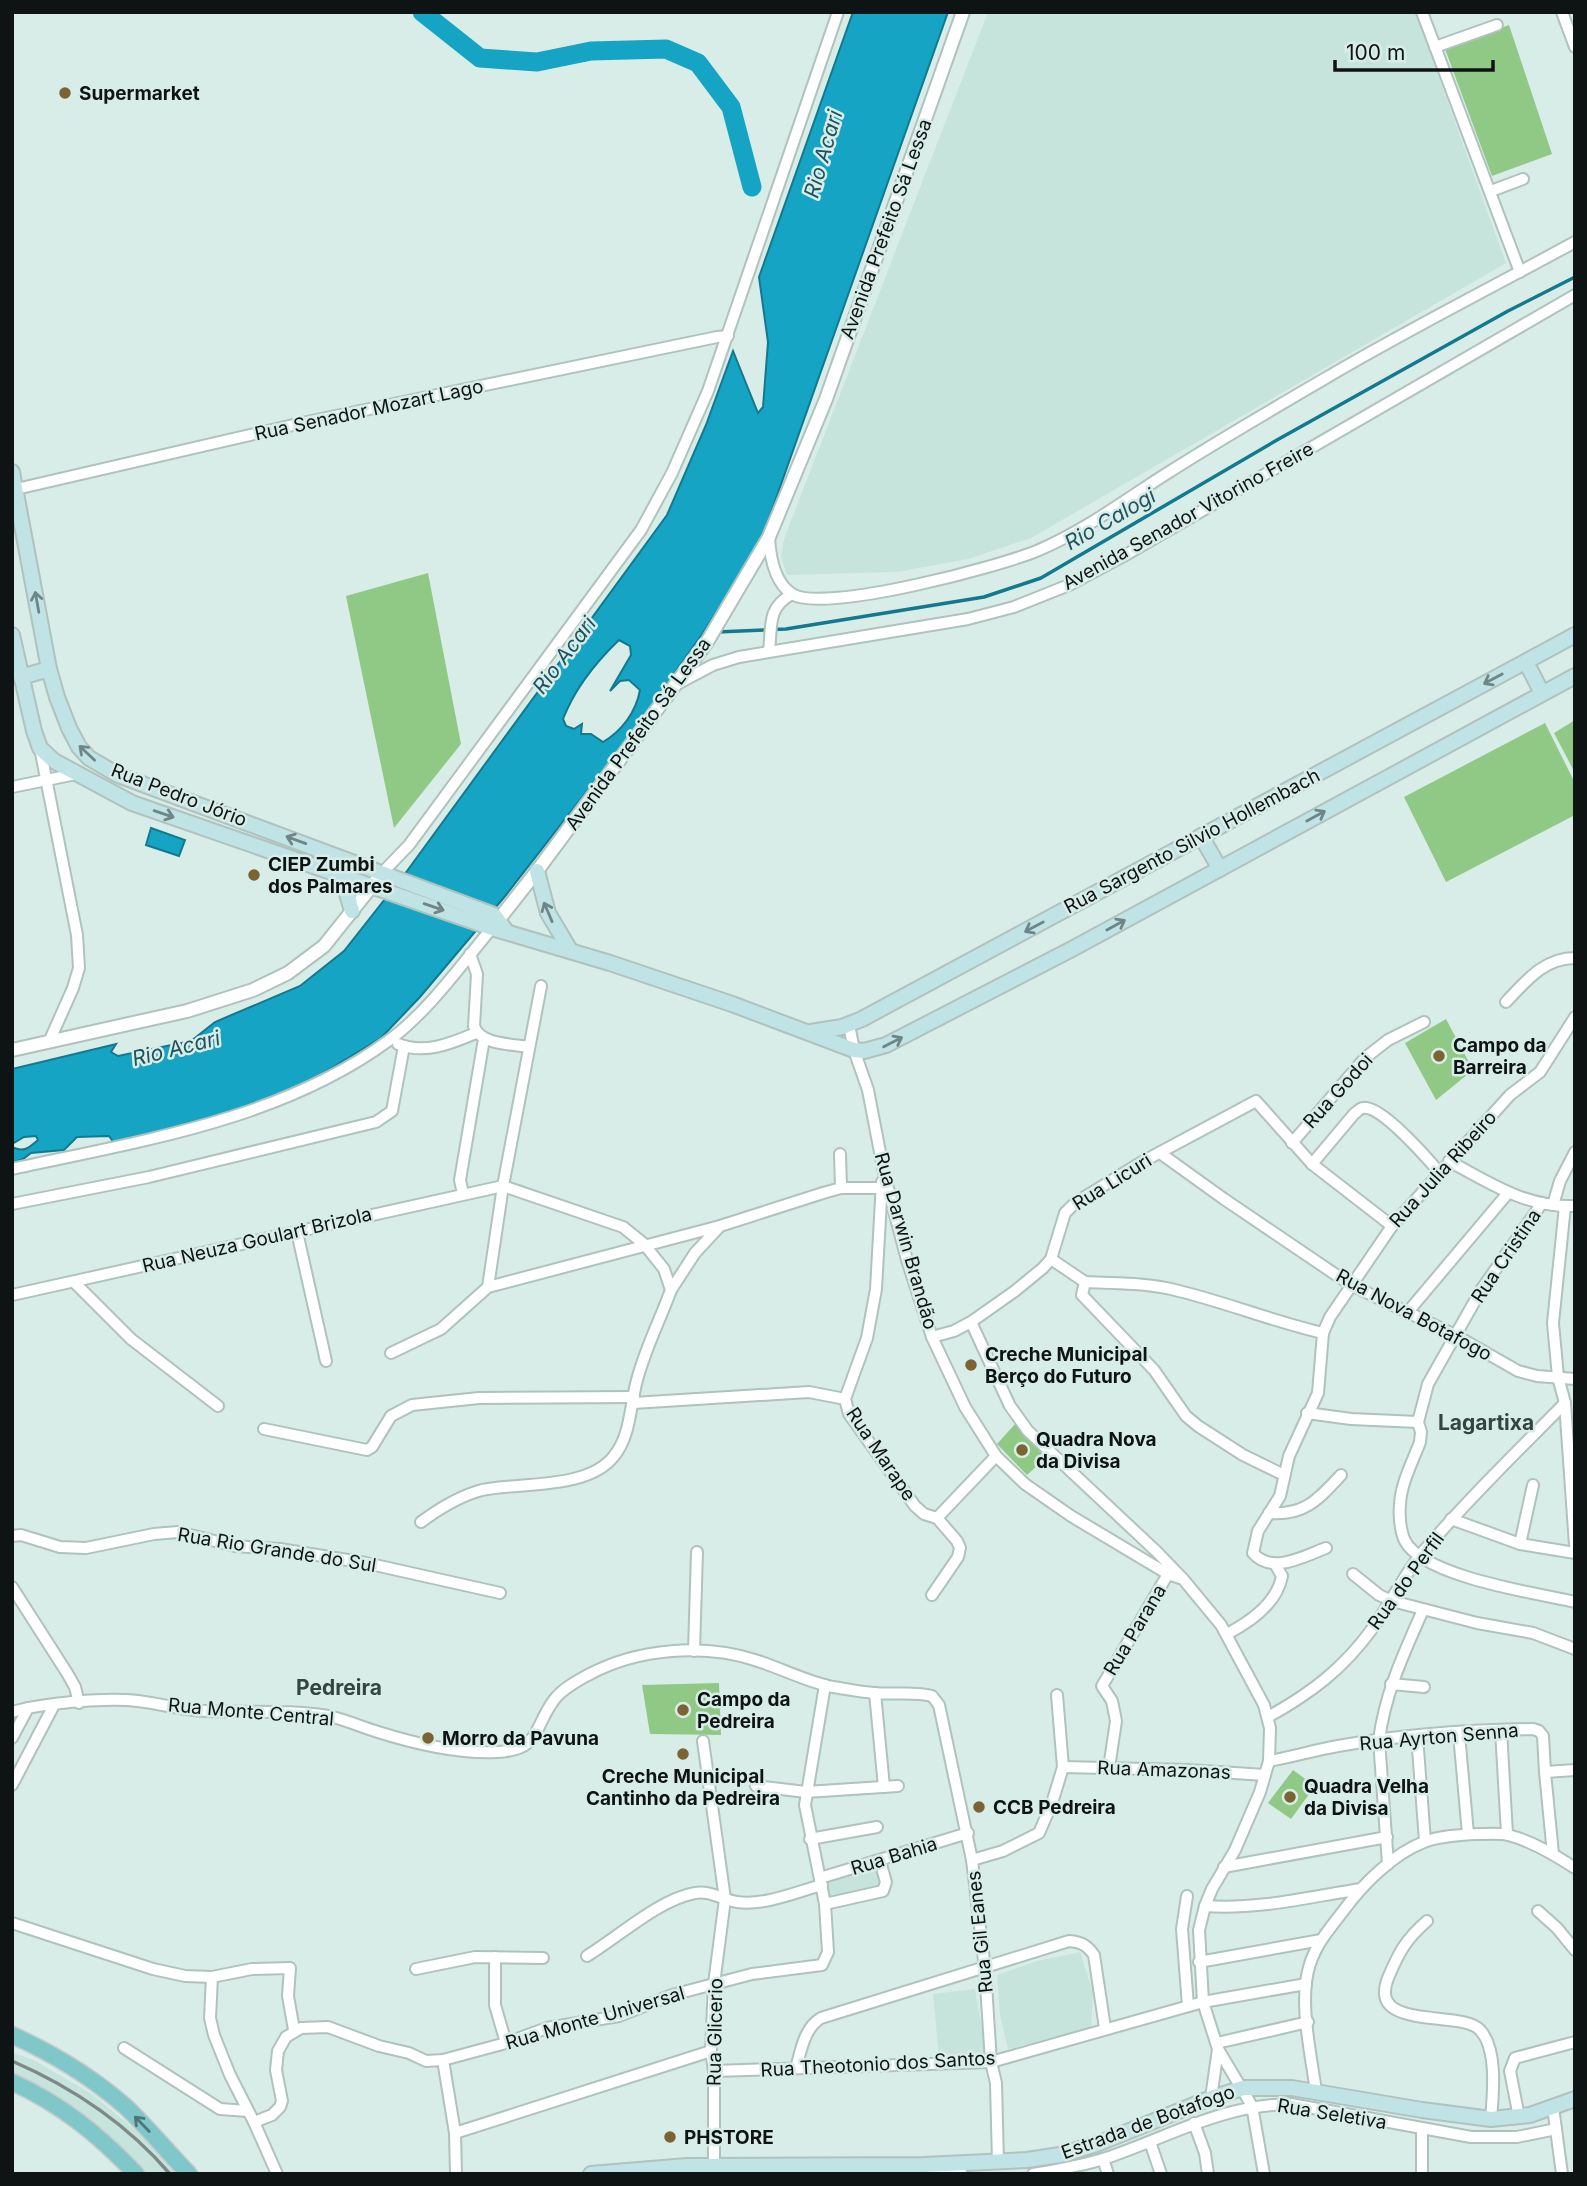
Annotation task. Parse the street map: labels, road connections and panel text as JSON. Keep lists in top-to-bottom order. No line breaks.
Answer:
{"streets":{"main road":["Rua Pedro Jório","Rua Sargento Silvio Hollembach","Estrada de Botafogo"],"street":["Avenida Prefeito Sá Lessa","Rua Senador Mozart Lago","Avenida Senador Vitorino Freire","Rua Godoi","Rua Julia Ribeiro","Rua Licuri","Rua Neuza Goulart Brizola","Rua Darwin Brandão","Rua Cristina","Rua Nova Botafogo","Rua Marape","Rua Rio Grande do Sul","Rua do Perfil","Rua Parana","Rua Monte Central","Rua Ayrton Senna","Rua Amazonas","Rua Bahia","Rua Gil Eanes","Rua Monte Universal","Rua Glicerio","Rua Theotonio dos Santos","Rua Seletiva"]},"crossings":[["Avenida Prefeito Sá Lessa","Avenida Senador Vitorino Freire"],["Avenida Prefeito Sá Lessa","Rua Sargento Silvio Hollembach"],["Rua Senador Mozart Lago","Rua Pedro Jório"],["Rua Pedro Jório","Rua Sargento Silvio Hollembach"],["Rua Sargento Silvio Hollembach","Rua Darwin Brandão"],["Rua Godoi","Rua Licuri"],["Rua Julia Ribeiro","Rua Nova Botafogo"],["Rua Licuri","Rua Nova Botafogo"],["Rua Darwin Brandão","Rua Marape"],["Rua Darwin Brandão","Rua do Perfil"],["Rua Darwin Brandão","Rua Parana"],["Rua Darwin Brandão","Rua Ayrton Senna"],["Rua Darwin Brandão","Rua Amazonas"],["Rua Darwin Brandão","Rua Theotonio dos Santos"],["Rua Darwin Brandão","Estrada de Botafogo"],["Rua Cristina","Rua Nova Botafogo"],["Rua Cristina","Rua do Perfil"],["Rua Parana","Rua Amazonas"],["Rua Monte Central","Rua Gil Eanes"],["Rua Bahia","Rua Gil Eanes"],["Rua Bahia","Rua Glicerio"],["Rua Gil Eanes","Rua Theotonio dos Santos"],["Rua Gil Eanes","Estrada de Botafogo"],["Rua Monte Universal","Rua Glicerio"],["Rua Glicerio","Rua Theotonio dos Santos"],["Rua Glicerio","Estrada de Botafogo"]],"one_way":["Rua Pedro Jório"],"districts":["Lagartixa","Pedreira"],"water":["Rio Acari","Rio Calogi"],"places":["Supermarket","CIEP Zumbi dos Palmares","Campo da Barreira","Creche Municipal Berço do Futuro","Quadra Nova da Divisa","Campo da Pedreira","Morro da Pavuna","Creche Municipal Cantinho da Pedreira","Quadra Velha da Divisa","CCB Pedreira","PHSTORE"],"scale_bar":"100 m"}
